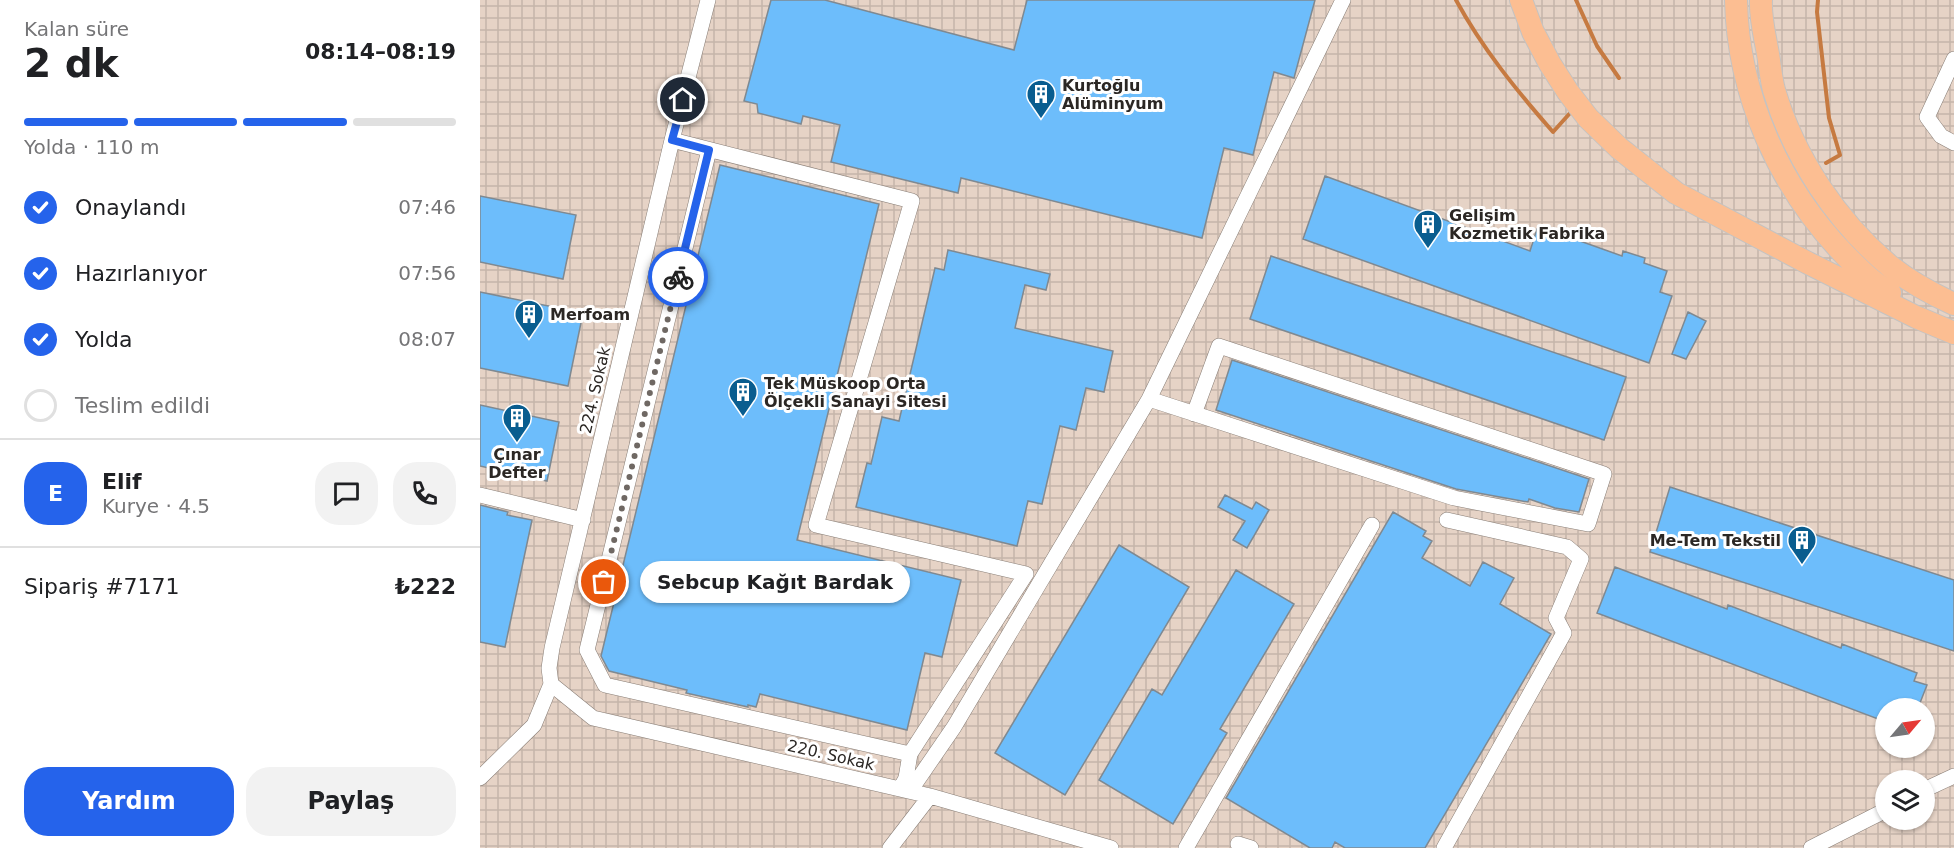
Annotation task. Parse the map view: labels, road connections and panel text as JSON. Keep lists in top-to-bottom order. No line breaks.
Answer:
{"streets":{"street":["224. Sokak","220. Sokak"]},"crossings":[["224. Sokak","220. Sokak"]],"places":{"building":["Kurtoğlu Alüminyum","Gelişim Kozmetik Fabrika","Merfoam","Tek Müskoop Orta Ölçekli Sanayi Sitesi","Çınar Defter","Me-Tem Tekstil"],"other":["Sebcup Kağıt Bardak"]},"north":"top right","page":{"heading":["2 dk","Kalan süre","08:14–08:19"],"panel":["Elif","Kurye · 4.5","Sipariş #7171","₺222"],"bar":"Yolda · 110 m","list":[["Onaylandı","07:46"],["Hazırlanıyor","07:56"],["Yolda","08:07"],"Teslim edildi"],"round":"E","bubble":"Sebcup Kağıt Bardak","buttons":["Yardım","Paylaş"]}}
